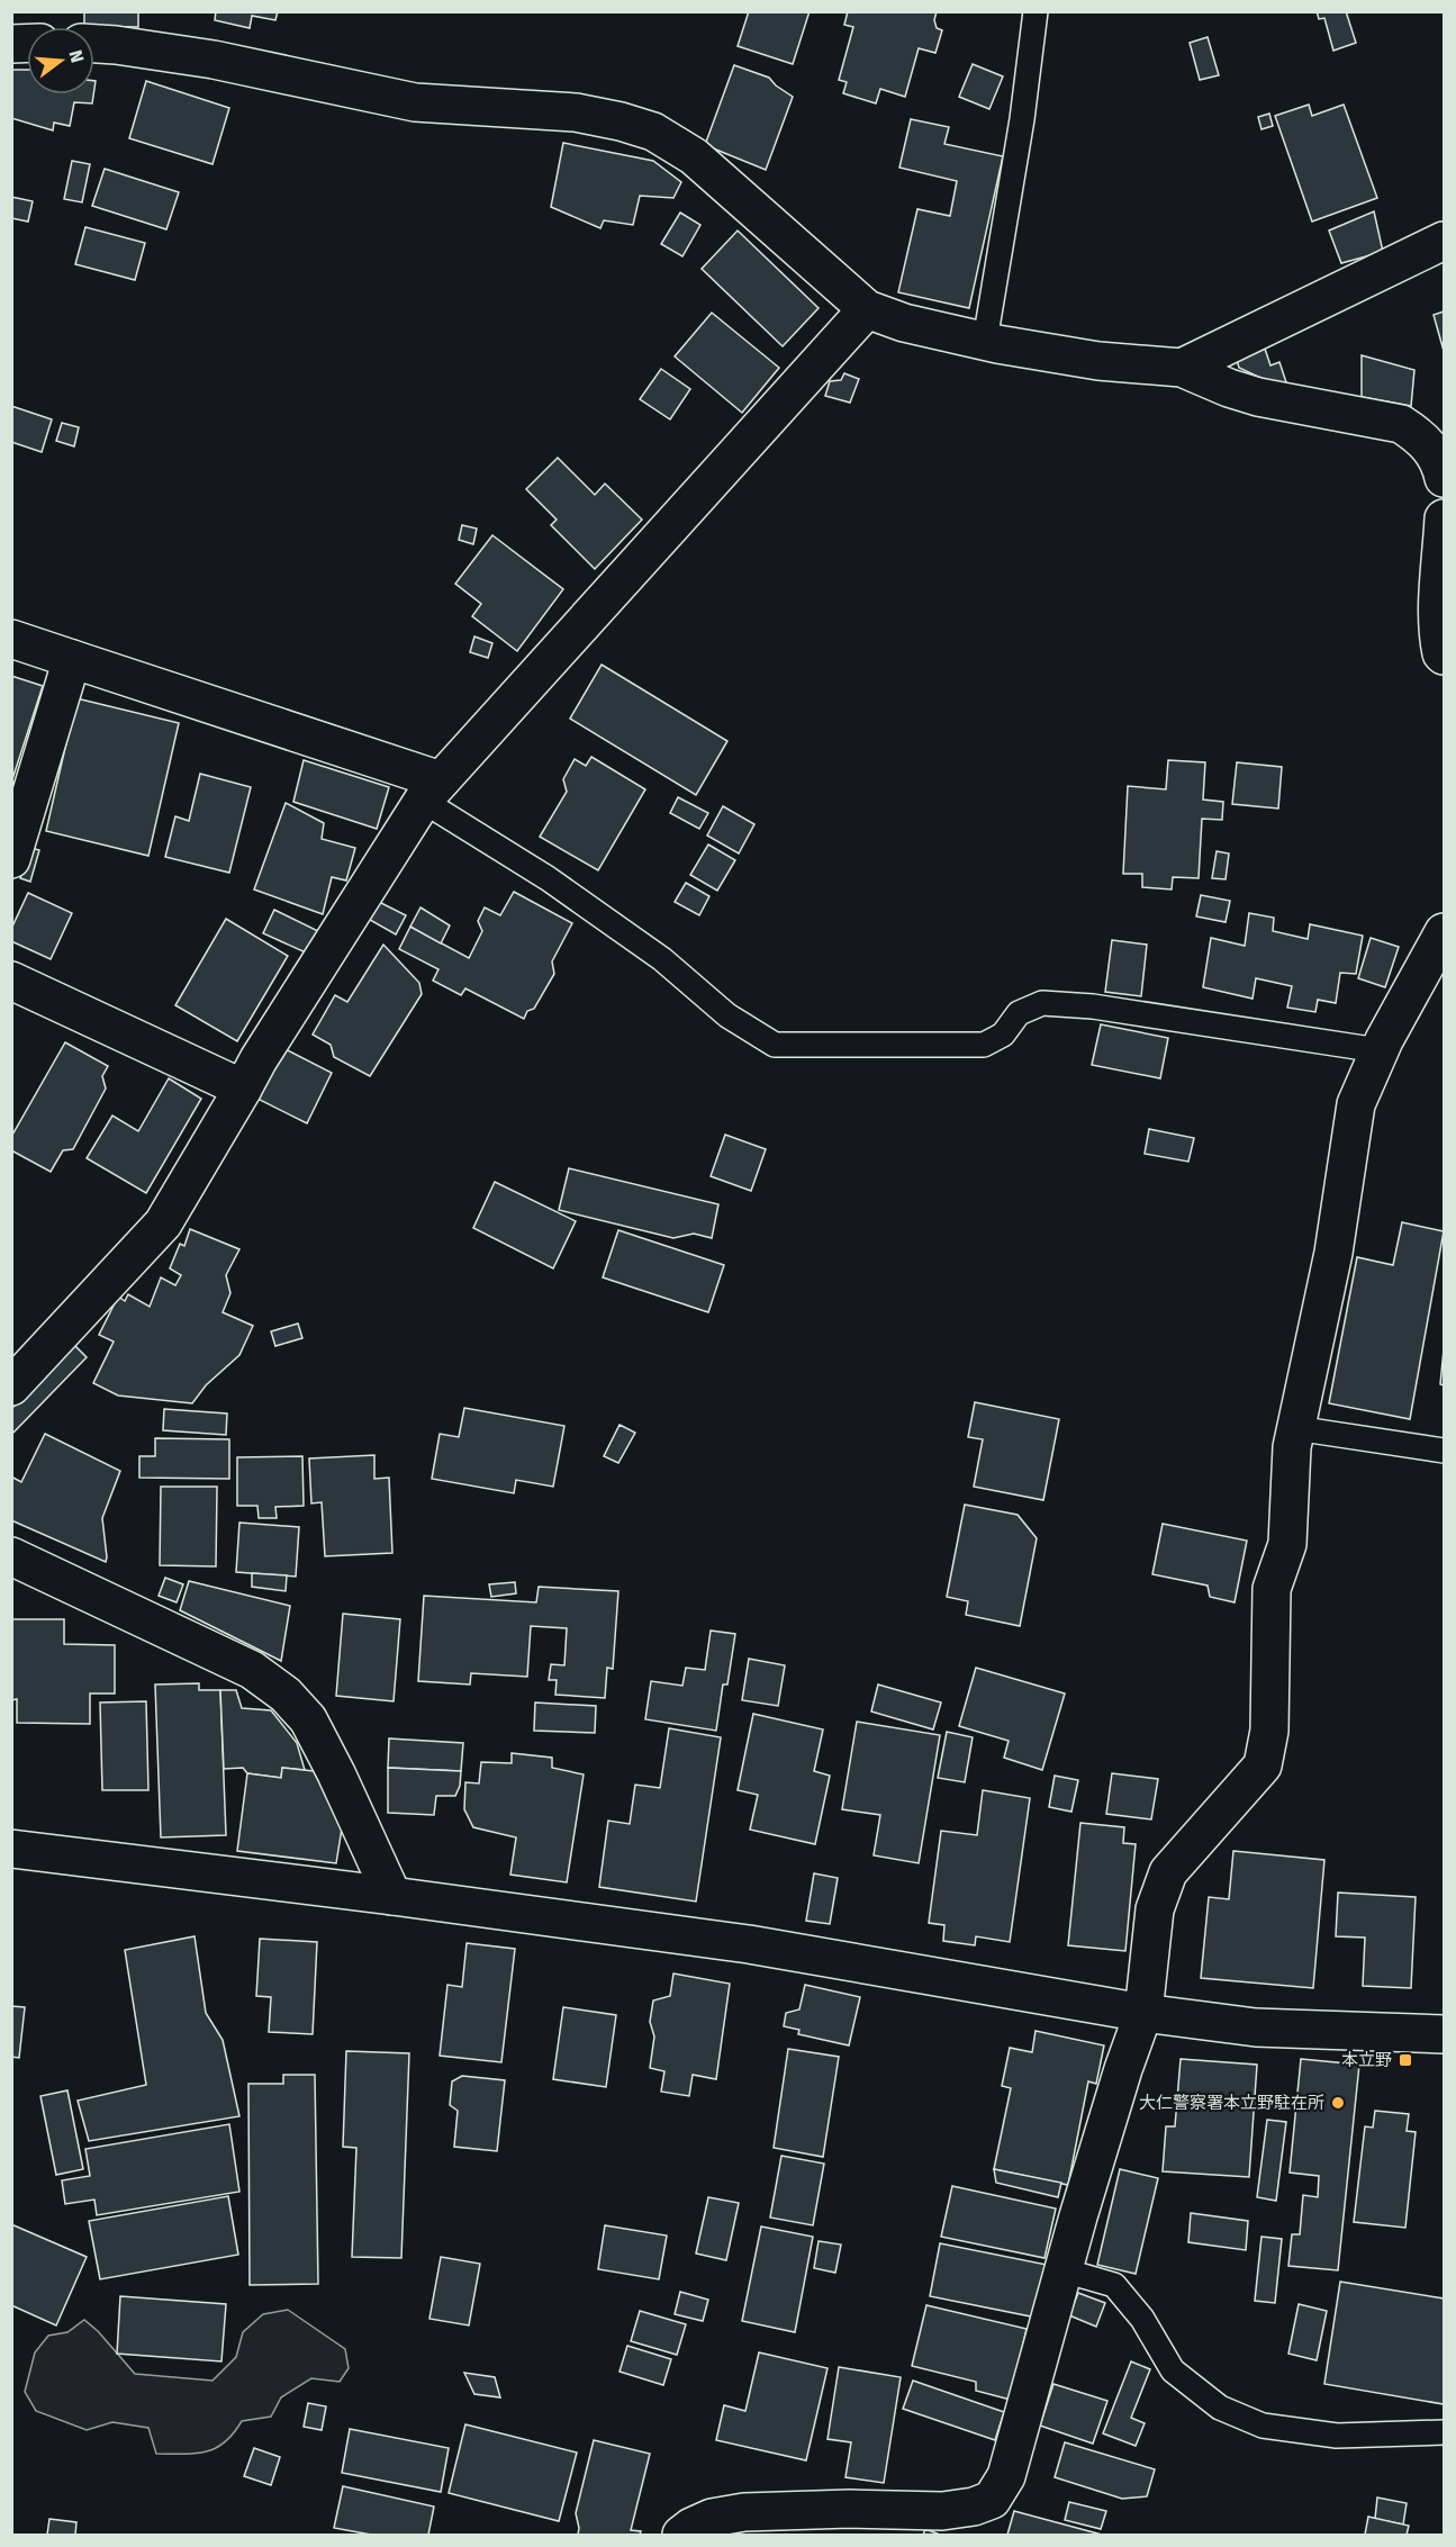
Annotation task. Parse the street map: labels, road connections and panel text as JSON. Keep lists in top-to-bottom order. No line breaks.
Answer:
{"places":{"transit":["本立野"],"other":["大仁警察署本立野駐在所"]},"north":"right"}
